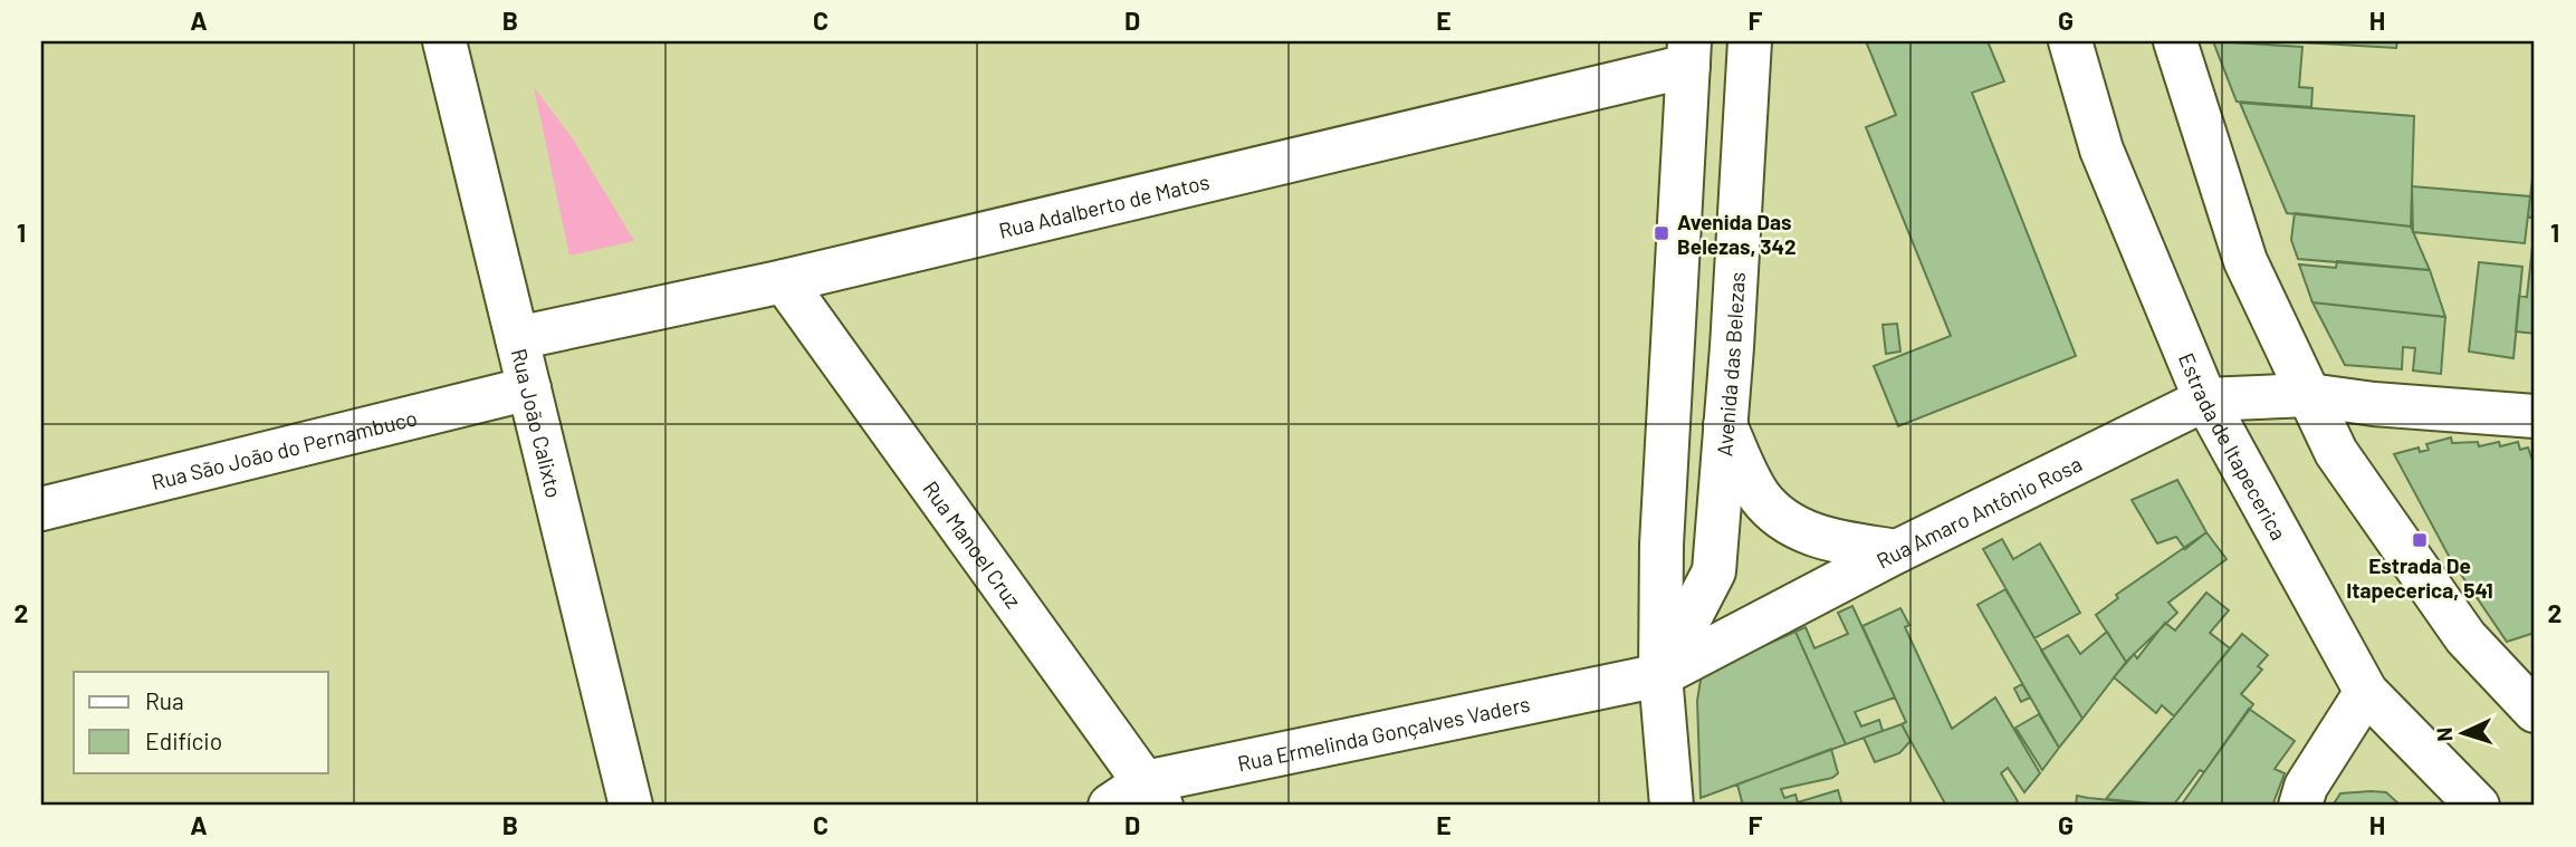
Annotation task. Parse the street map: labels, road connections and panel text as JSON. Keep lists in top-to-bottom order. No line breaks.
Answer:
{"streets":{"street":["Rua Adalberto de Matos","Avenida das Belezas","Rua João Calixto","Estrada de Itapecerica","Rua São João do Pernambuco","Rua Amaro Antônio Rosa","Rua Manoel Cruz","Rua Ermelinda Gonçalves Vaders"]},"crossings":[["Rua Adalberto de Matos","Rua João Calixto"],["Rua Adalberto de Matos","Rua Manoel Cruz"],["Avenida das Belezas","Rua Amaro Antônio Rosa"],["Avenida das Belezas","Rua Ermelinda Gonçalves Vaders"],["Rua João Calixto","Rua São João do Pernambuco"],["Estrada de Itapecerica","Rua Amaro Antônio Rosa"],["Rua Amaro Antônio Rosa","Rua Ermelinda Gonçalves Vaders"],["Rua Manoel Cruz","Rua Ermelinda Gonçalves Vaders"]],"places":{"transit":["Avenida Das Belezas, 342","Estrada De Itapecerica, 541"]},"legend":["Rua","Edifício"],"north":"left","grid":{"columns":["A","B","C","D","E","F","G","H"],"rows":["1","2"]}}
